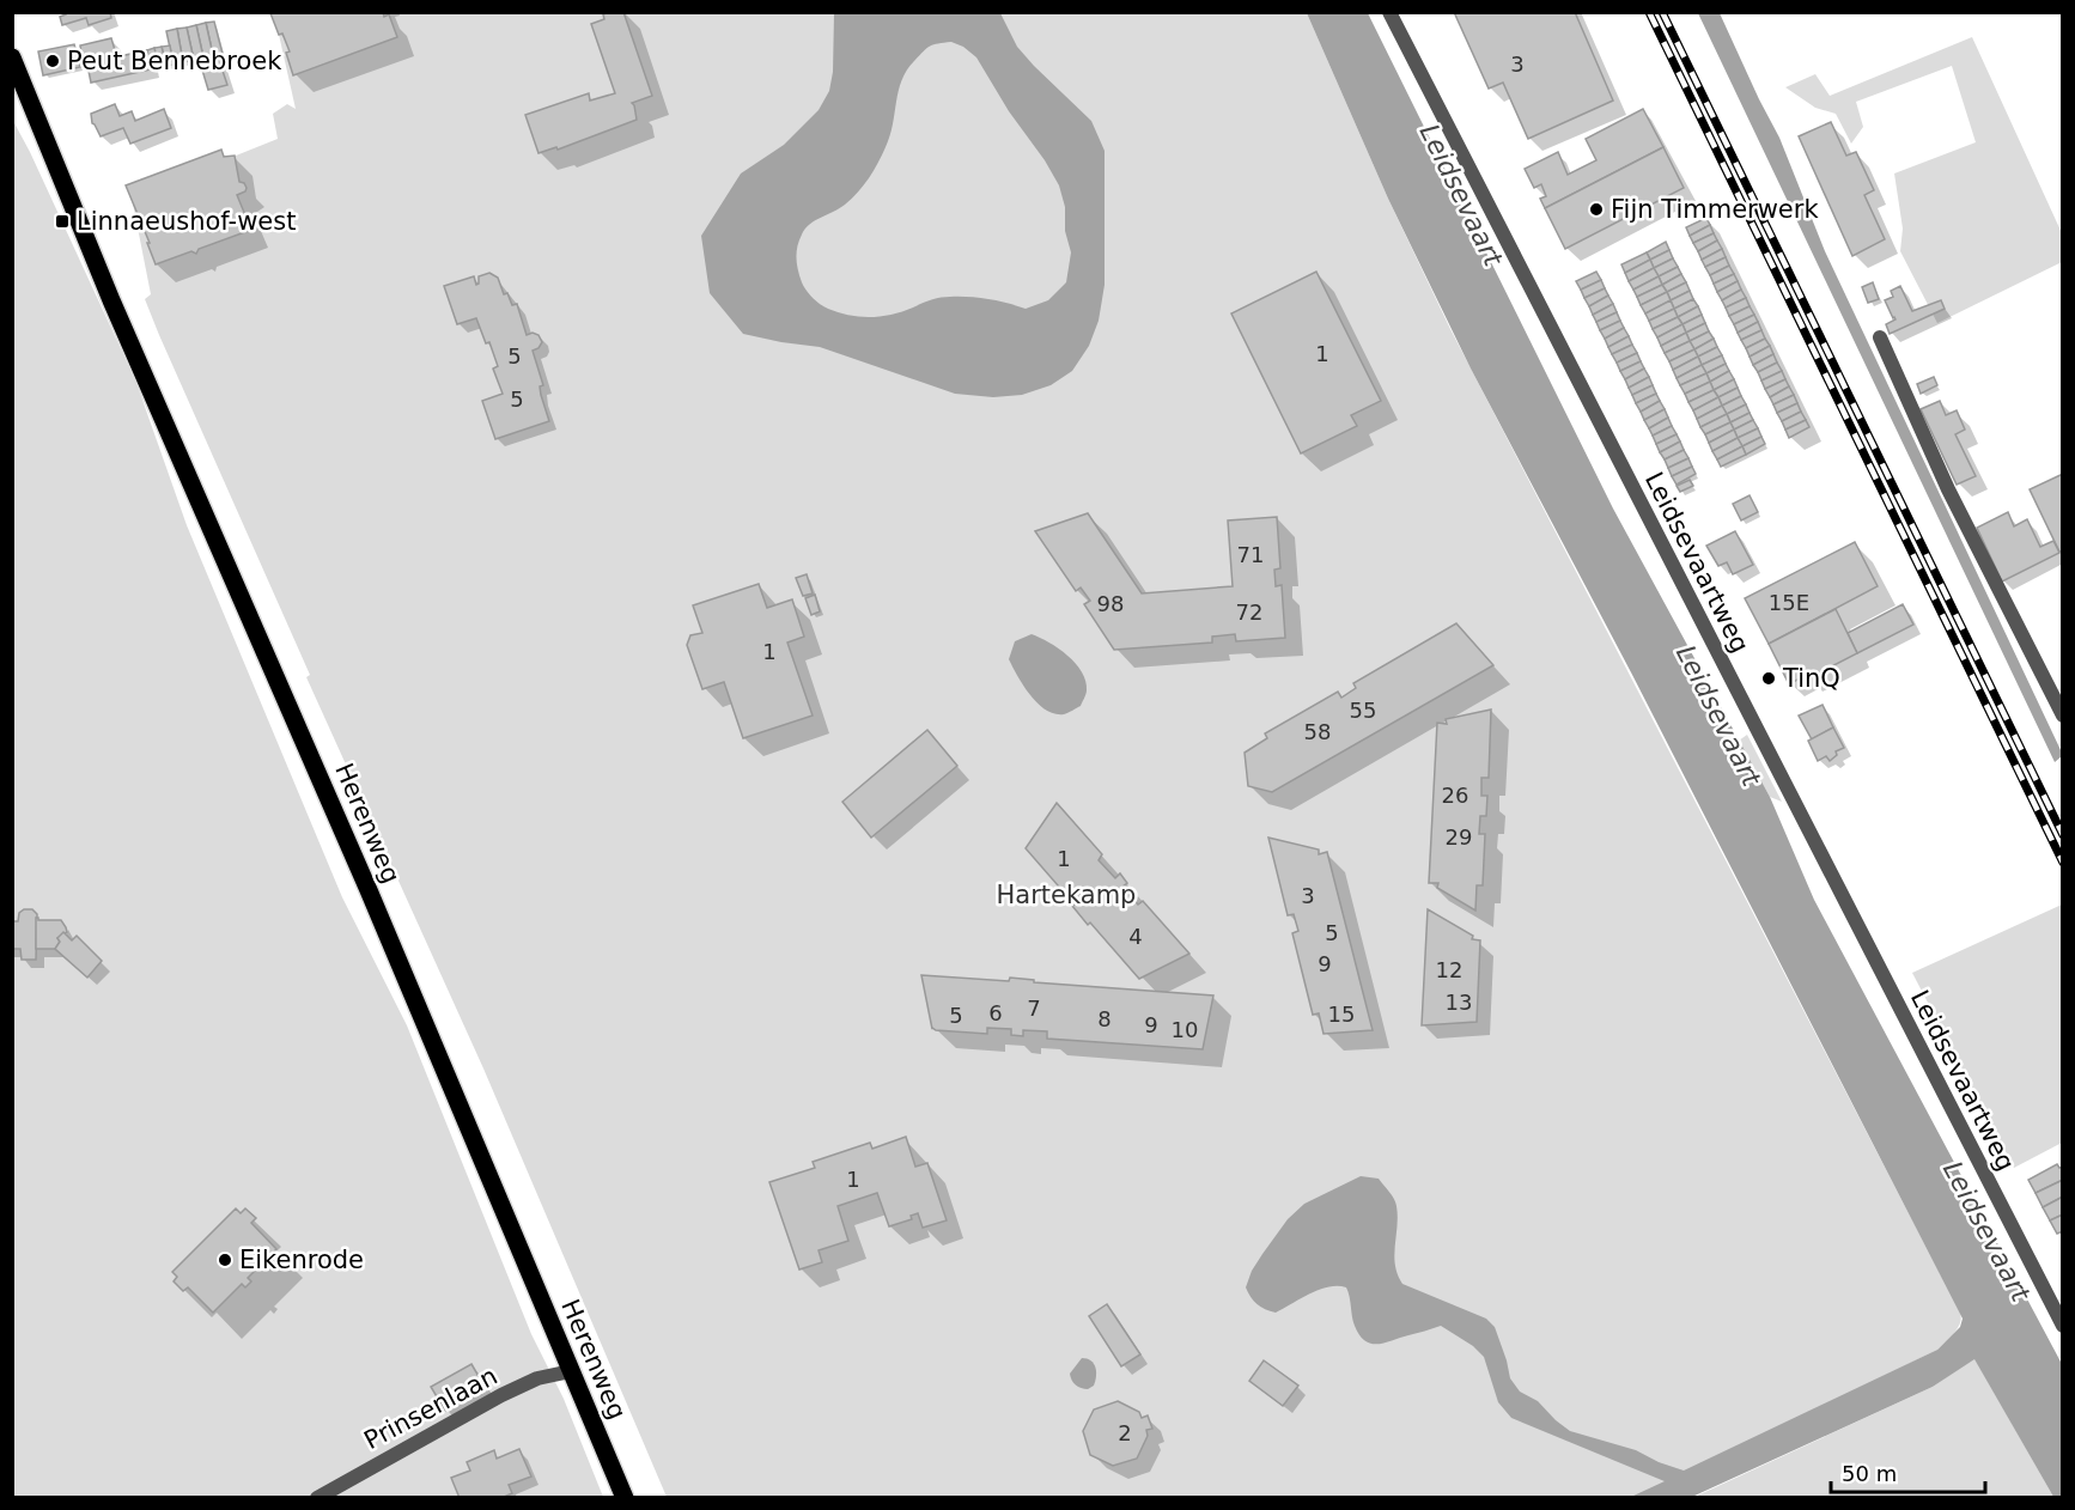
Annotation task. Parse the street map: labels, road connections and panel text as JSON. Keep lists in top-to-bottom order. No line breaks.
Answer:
{"streets":{"main road":["Herenweg"],"street":["Leidsevaartweg","Prinsenlaan"]},"crossings":[["Herenweg","Prinsenlaan"]],"water":["Leidsevaart"],"parks":["Hartekamp"],"places":{"other":["Peut Bennebroek","Fijn Timmerwerk","TinQ","Eikenrode"],"transit":["Linnaeushof-west"]},"house_numbers":["3","1","5","5","71","15E","98","72","1","55","58","26","29","1","3","5","4","9","12","13","7","6","15","5","8","9","10","1","2"],"scale_bar":"50 m"}
